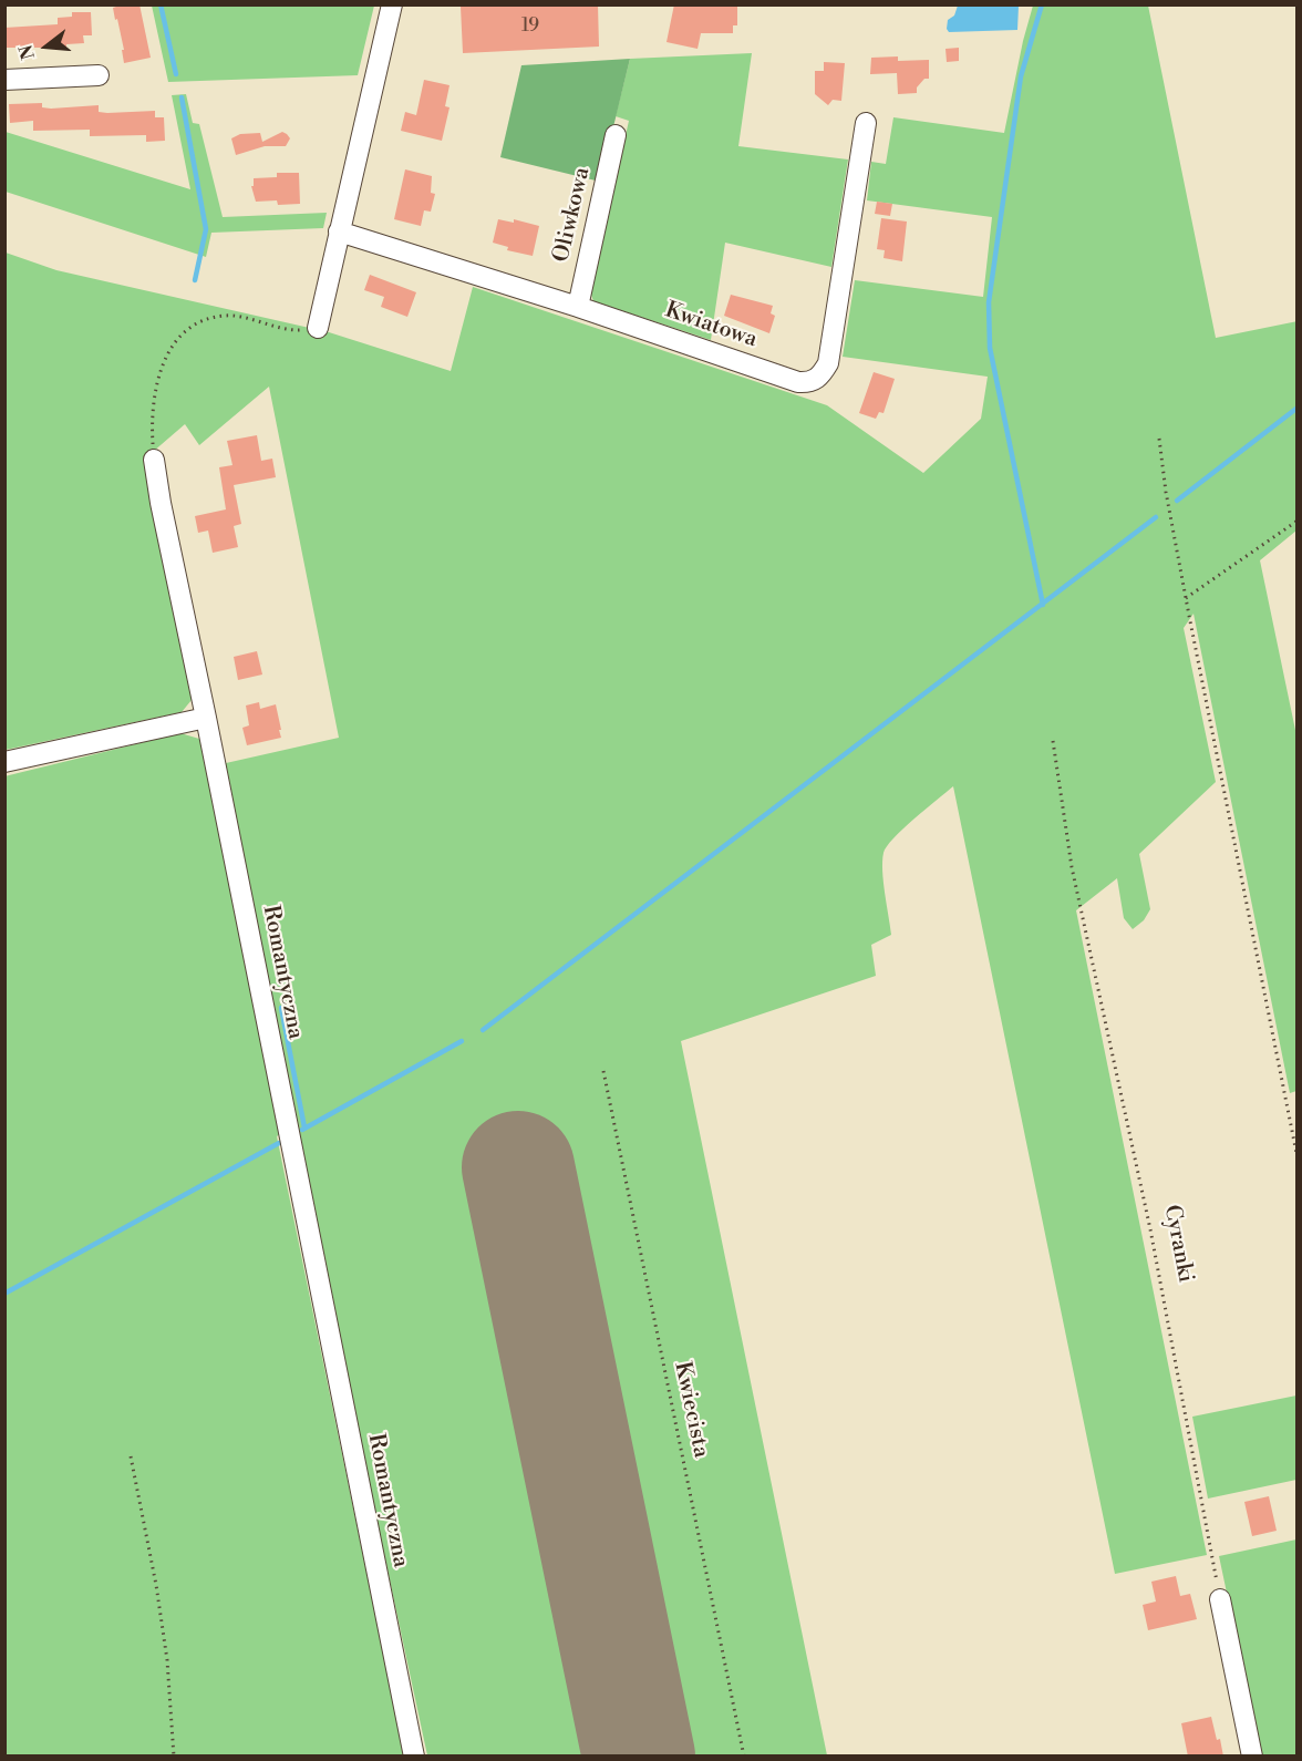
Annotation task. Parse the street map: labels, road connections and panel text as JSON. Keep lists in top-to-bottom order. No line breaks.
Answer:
{"streets":{"street":["Oliwkowa","Kwiatowa","Romantyczna"],"path":["Cyranki","Kwiecista"]},"crossings":[["Oliwkowa","Kwiatowa"]],"house_numbers":["19"],"north":"left"}
